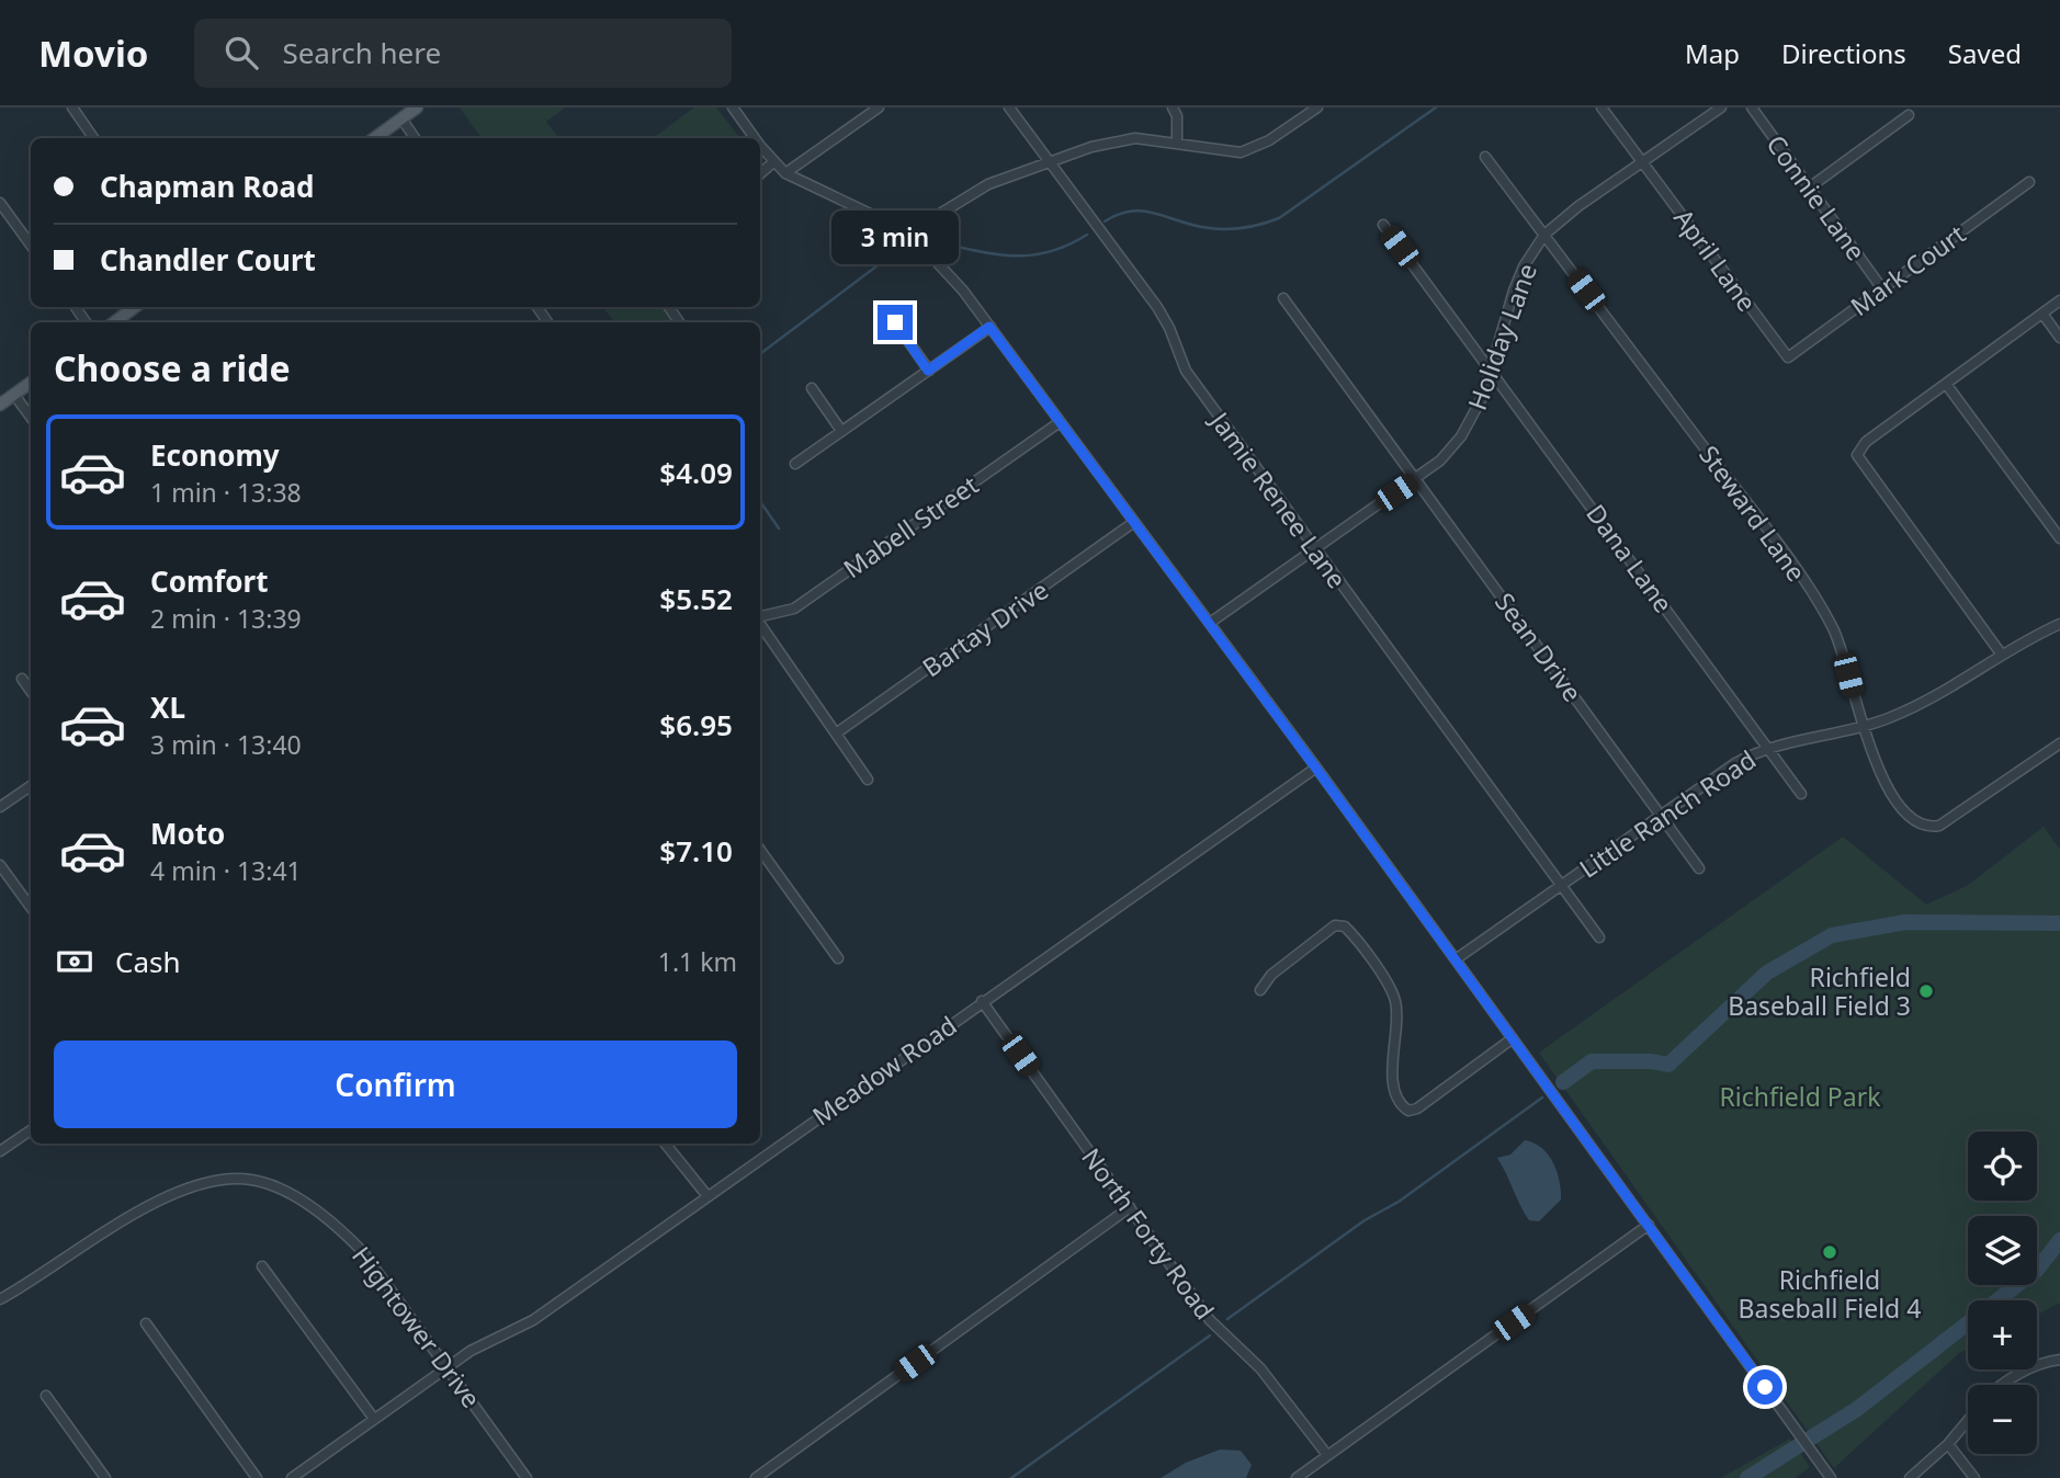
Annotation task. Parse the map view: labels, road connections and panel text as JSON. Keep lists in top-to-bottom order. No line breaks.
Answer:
{"streets":{"street":["Connie Lane","April Lane","Mark Court","Holiday Lane","Jamie Renee Lane","Steward Lane","Mabell Street","Dana Lane","Bartay Drive","Sean Drive","Little Ranch Road","Meadow Road","North Forty Road","Hightower Drive"]},"crossings":[["Connie Lane","Mark Court"],["April Lane","Mark Court"],["April Lane","Holiday Lane"],["Holiday Lane","Jamie Renee Lane"],["Holiday Lane","Steward Lane"],["Holiday Lane","Dana Lane"],["Holiday Lane","Sean Drive"],["Jamie Renee Lane","Little Ranch Road"],["Steward Lane","Little Ranch Road"],["Dana Lane","Little Ranch Road"],["Sean Drive","Little Ranch Road"],["Meadow Road","North Forty Road"],["Meadow Road","Hightower Drive"]],"parks":["Richfield Park"],"places":["Richfield Baseball Field 3","Richfield Baseball Field 4"],"page":{"header":"Movio","search":"Search here","nav":["Map","Directions","Saved"],"banner":["Chapman Road","Chandler Court"],"bubble":"3 min","heading":"Choose a ride","list":[{"name":"Economy","note":"1 min · 13:38","value":"$4.09"},{"name":"Comfort","note":"2 min · 13:39","value":"$5.52"},{"name":"XL","note":"3 min · 13:40","value":"$6.95"},{"name":"Moto","note":"4 min · 13:41","value":"$7.10"}],"pay":["Cash","1.1 km"],"buttons":"Confirm","map_buttons":["+","−"]}}
